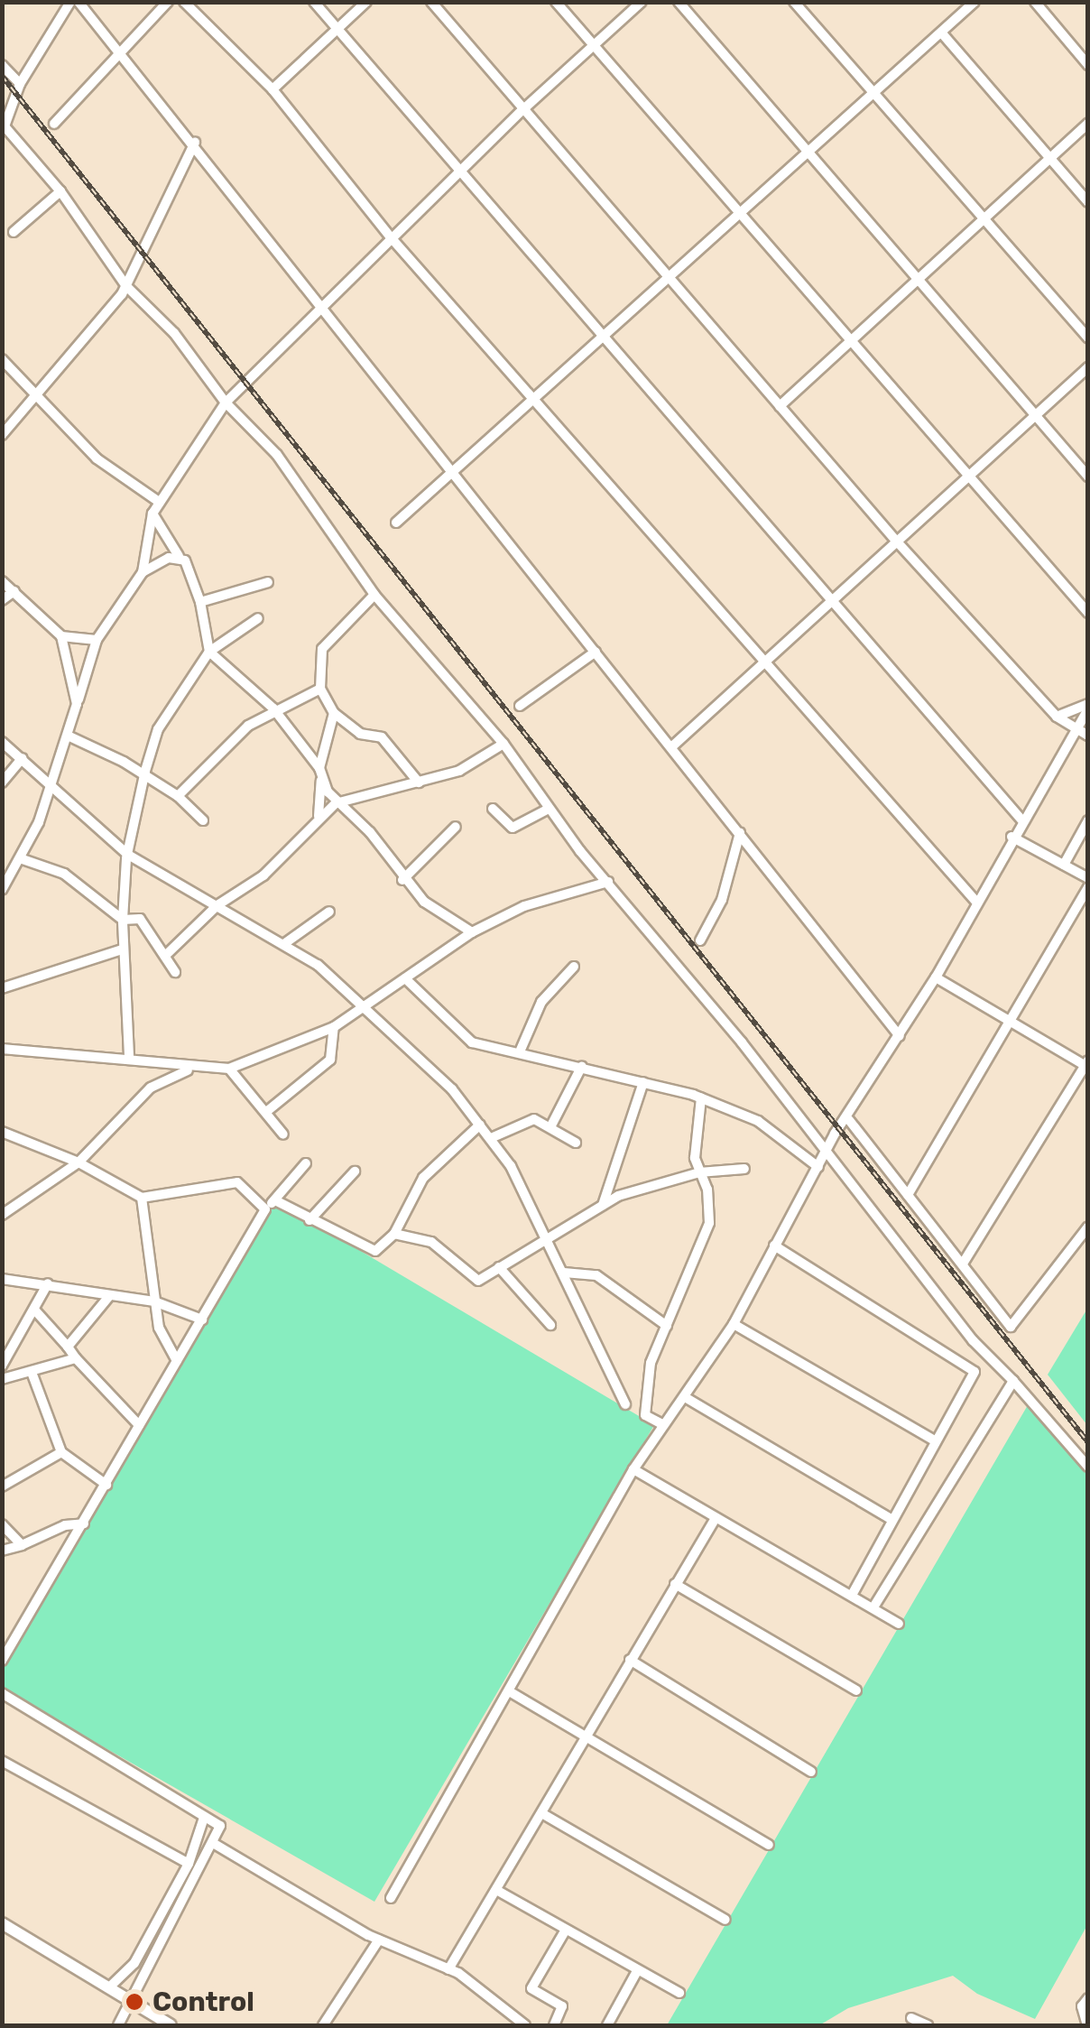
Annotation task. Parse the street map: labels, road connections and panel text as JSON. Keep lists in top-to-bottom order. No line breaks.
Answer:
{"places":["Control"]}
